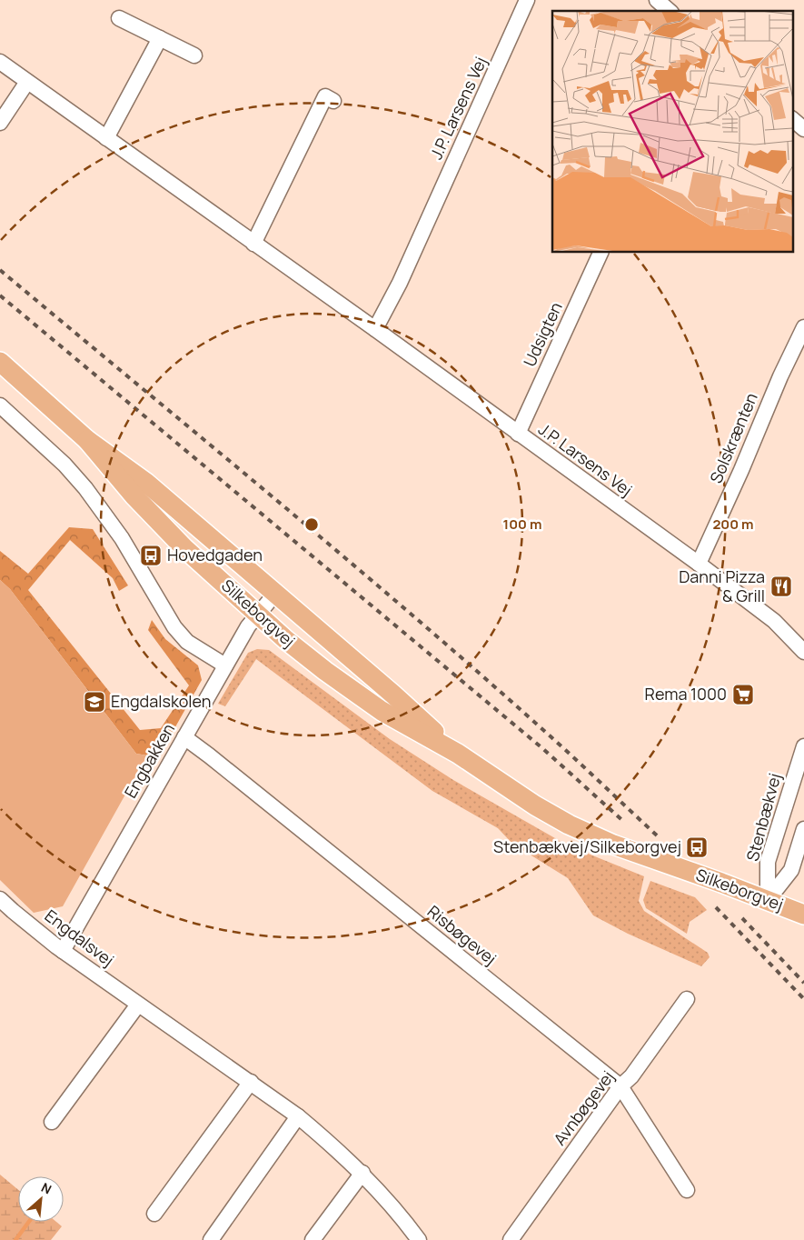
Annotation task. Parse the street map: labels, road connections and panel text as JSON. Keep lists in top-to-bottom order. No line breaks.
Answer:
{"streets":{"main road":["Silkeborgvej"],"street":["J.P. Larsens Vej","Udsigten","Solskrænten","Engbakken","Stenbækvej","Risbøgevej","Engdalsvej","Avnbøgevej"]},"crossings":[["J.P. Larsens Vej","Udsigten"],["J.P. Larsens Vej","Solskrænten"],["Silkeborgvej","Engbakken"],["Silkeborgvej","Stenbækvej"],["Engbakken","Risbøgevej"],["Engbakken","Engdalsvej"],["Risbøgevej","Avnbøgevej"]],"places":{"bus stop":["Hovedgaden","Stenbækvej/Silkeborgvej"],"restaurant":["Danni Pizza & Grill"],"supermarket":["Rema 1000"],"school or university":["Engdalskolen"]},"north":"top right","rings":["100 m","200 m"]}
